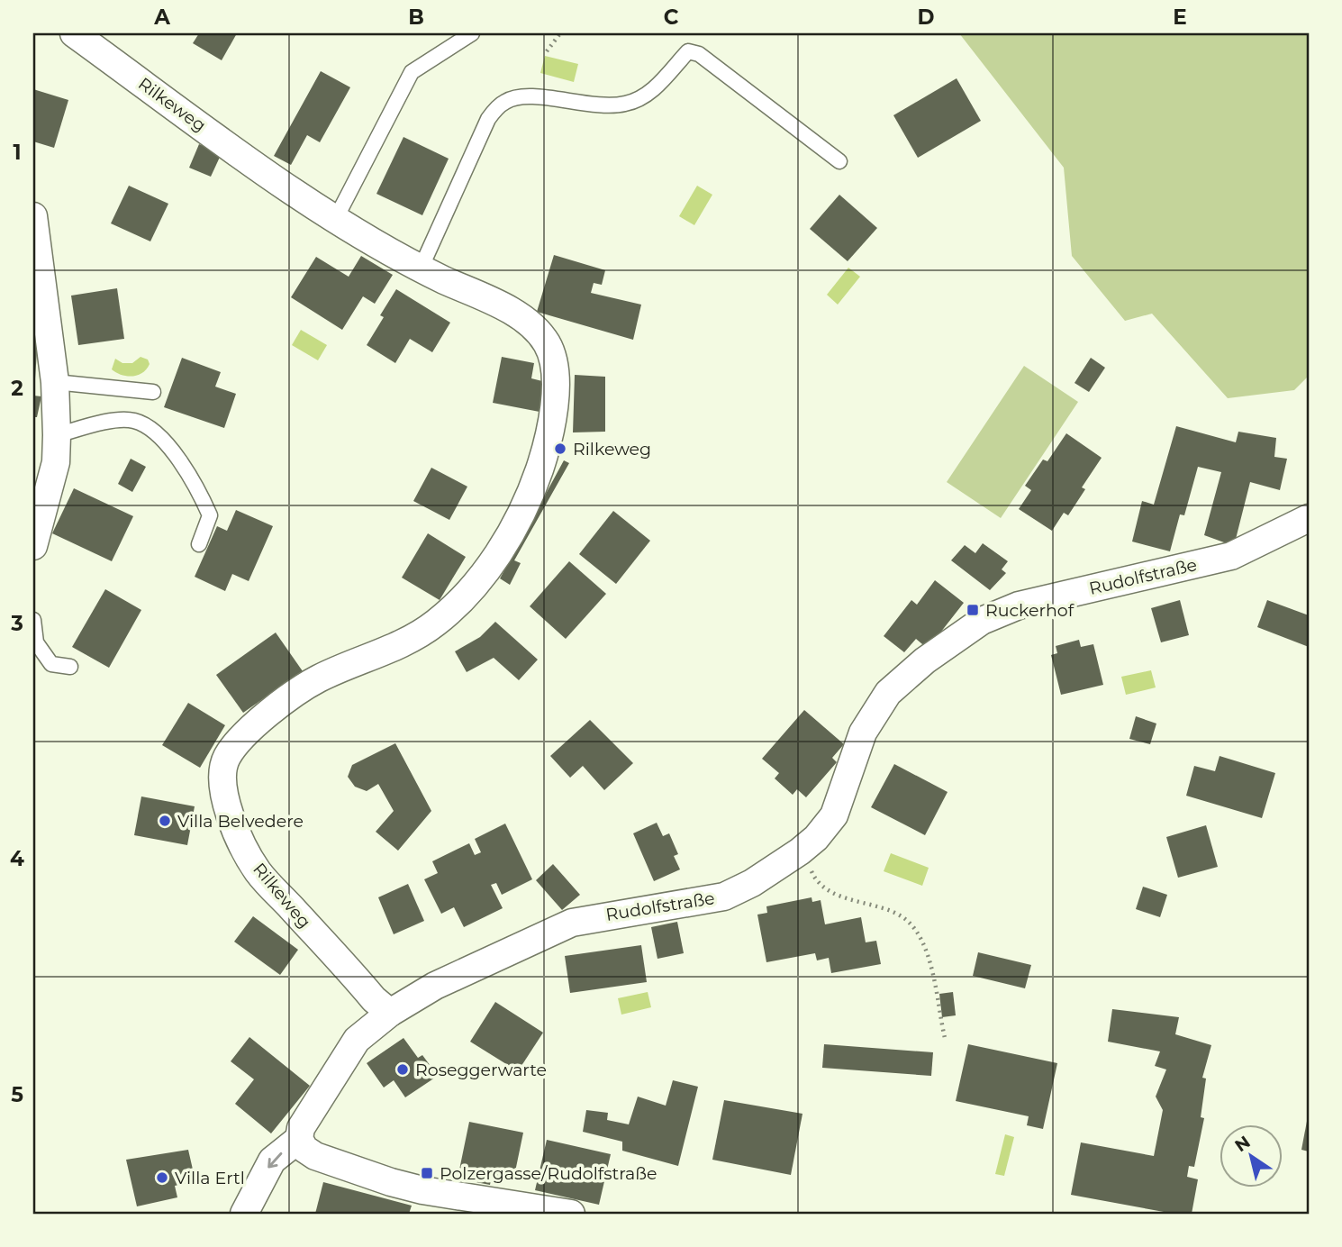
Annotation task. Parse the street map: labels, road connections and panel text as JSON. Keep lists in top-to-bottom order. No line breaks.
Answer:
{"streets":{"street":["Rilkeweg","Rudolfstraße"]},"crossings":[["Rilkeweg","Rudolfstraße"]],"places":{"other":["Rilkeweg","Villa Belvedere","Roseggerwarte","Villa Ertl"],"transit":["Ruckerhof","Polzergasse/Rudolfstraße"]},"north":"top left","grid":{"columns":["A","B","C","D","E"],"rows":["1","2","3","4","5"]}}
